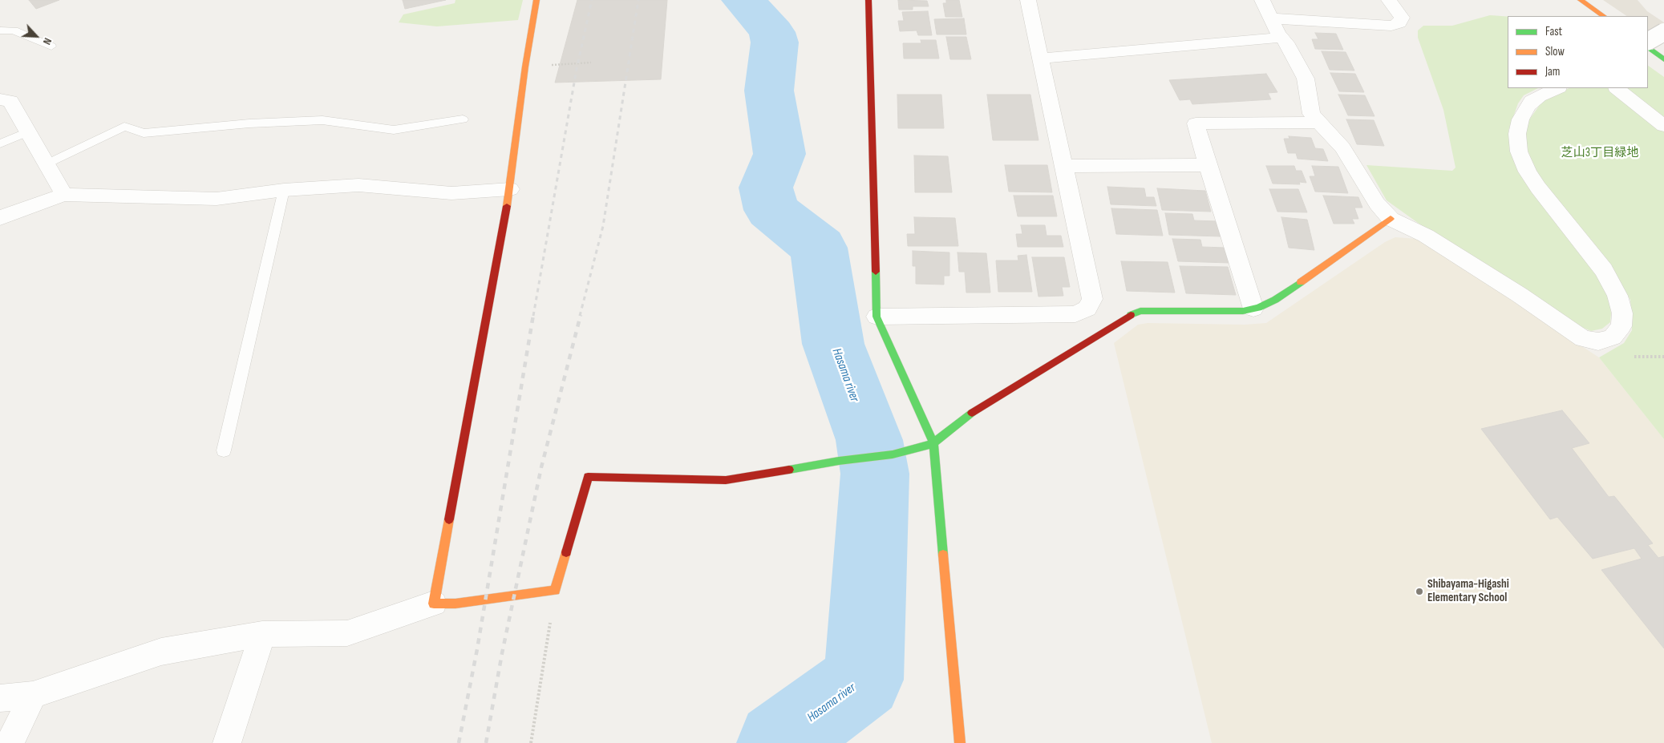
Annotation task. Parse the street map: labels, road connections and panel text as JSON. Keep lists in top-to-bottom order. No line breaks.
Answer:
{"water":["Hasama river"],"parks":["芝山3丁目緑地"],"places":["Shibayama-Higashi Elementary School"],"legend":["Fast","Slow","Jam"],"north":"bottom right"}
